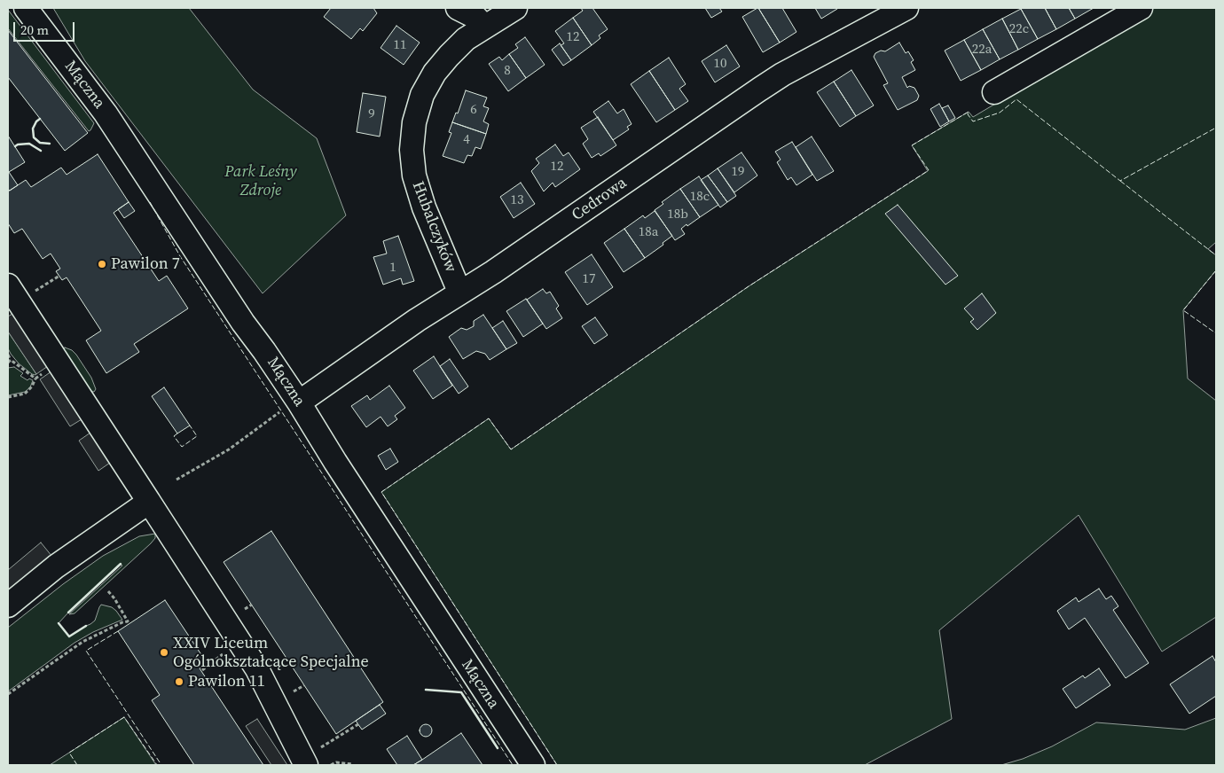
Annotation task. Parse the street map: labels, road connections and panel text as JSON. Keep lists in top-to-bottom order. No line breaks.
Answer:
{"streets":{"street":["Mączna","Cedrowa","Hubalczyków"]},"crossings":[["Mączna","Cedrowa"],["Cedrowa","Hubalczyków"]],"parks":["Park Leśny Zdroje"],"places":["Pawilon 7","XXIV Liceum Ogólnokształcące Specjalne","Pawilon 11"],"house_numbers":["22c","12","11","22a","10","8","6","9","4","12","19","18c","13","18b","18a","1","17"],"scale_bar":"20 m"}
